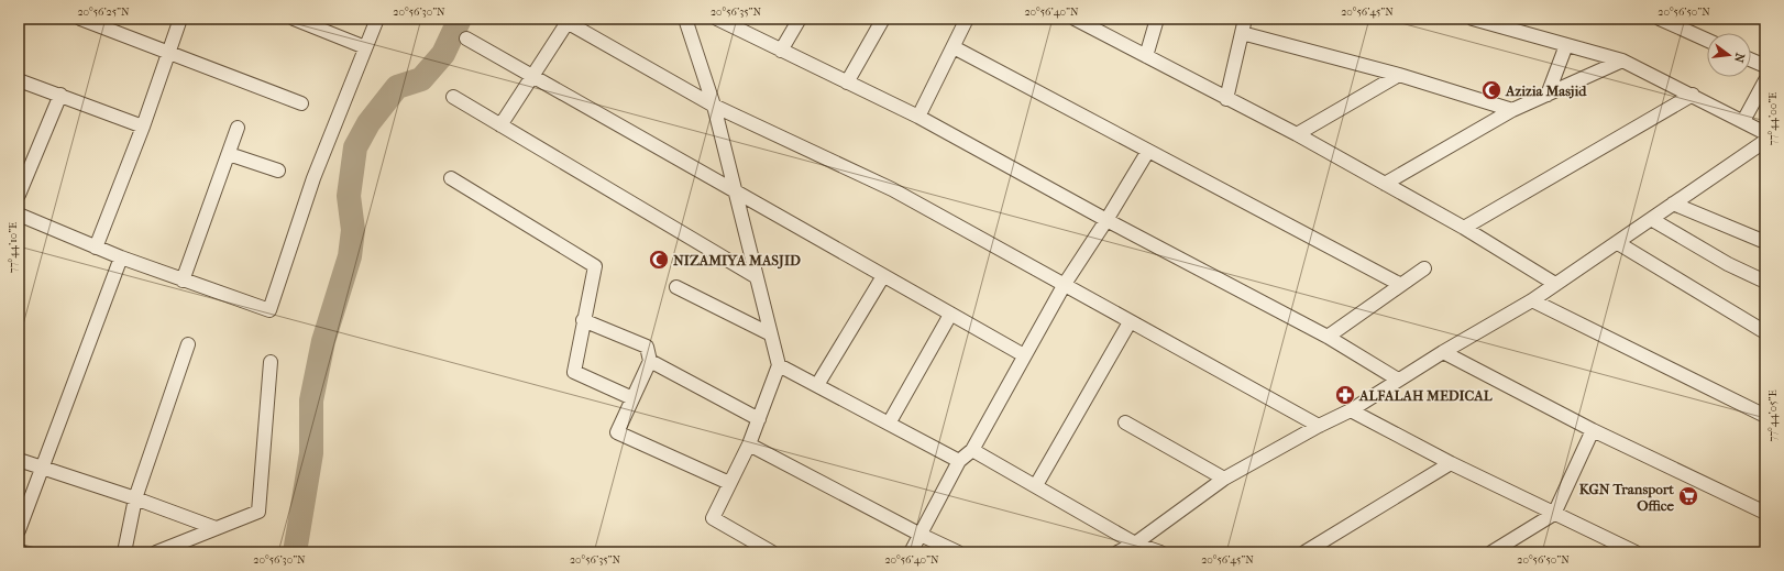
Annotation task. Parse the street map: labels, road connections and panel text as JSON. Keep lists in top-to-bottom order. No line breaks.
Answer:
{"places":{"mosque":["Azizia Masjid","NIZAMIYA MASJID"],"pharmacy":["ALFALAH MEDICAL"],"supermarket":["KGN Transport Office"]},"north":"right","coordinates":["20°56'25\"N","20°56'30\"N","20°56'35\"N","20°56'40\"N","20°56'45\"N","20°56'50\"N","77°44'00\"E","77°44'10\"E","77°44'05\"E"]}
